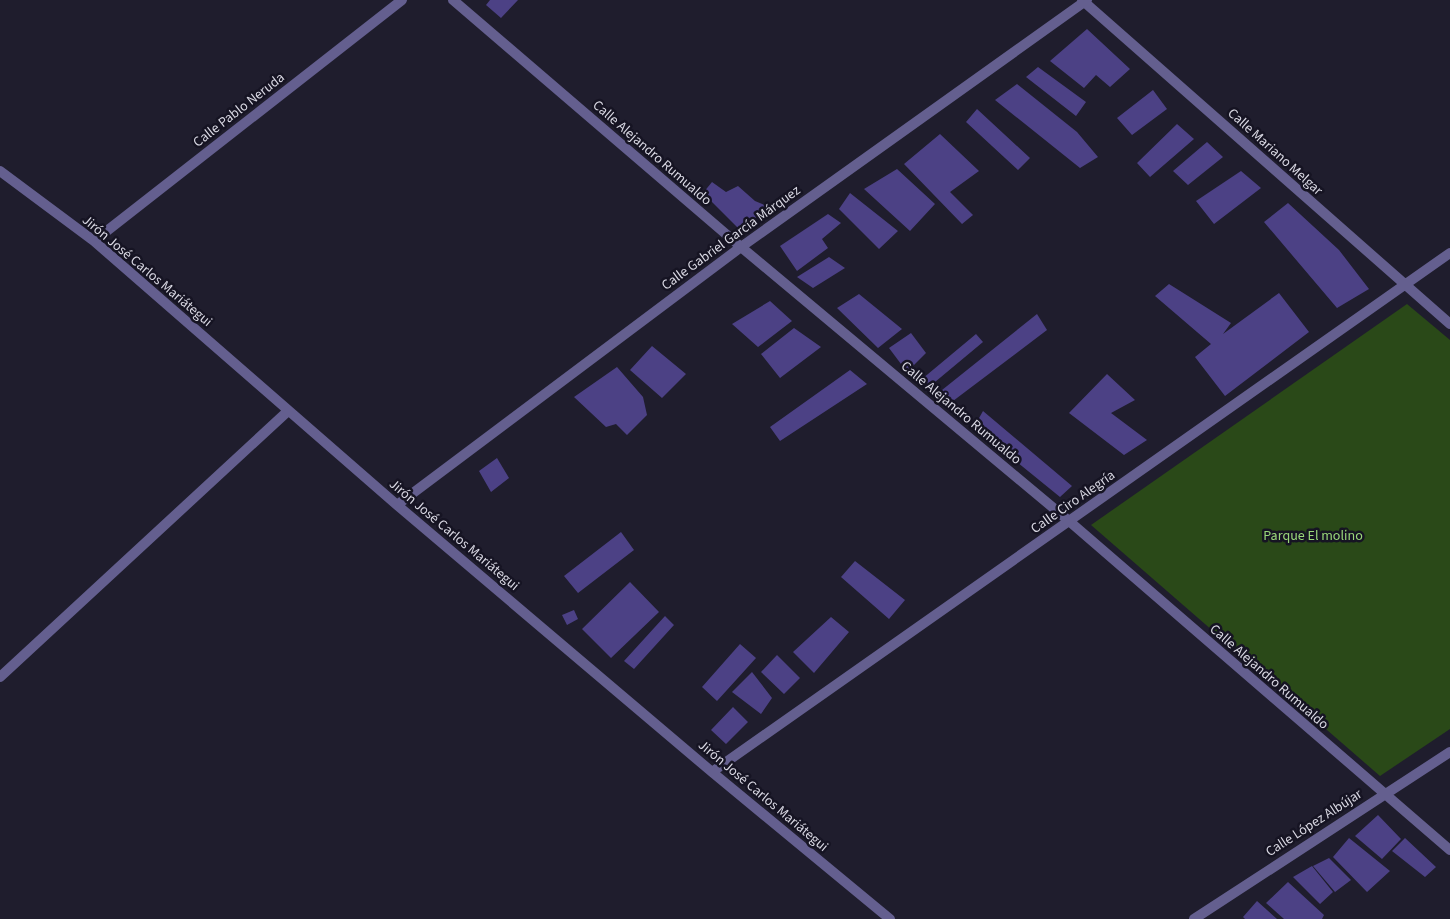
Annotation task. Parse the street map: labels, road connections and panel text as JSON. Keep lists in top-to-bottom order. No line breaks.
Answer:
{"streets":{"street":["Calle Pablo Neruda","Calle Mariano Melgar","Calle Alejandro Rumualdo","Calle Gabriel García Márquez","Jirón José Carlos Mariátegui","Calle Ciro Alegría","Calle López Albújar"]},"crossings":[["Calle Pablo Neruda","Jirón José Carlos Mariátegui"],["Calle Mariano Melgar","Calle Gabriel García Márquez"],["Calle Mariano Melgar","Calle Ciro Alegría"],["Calle Alejandro Rumualdo","Calle Gabriel García Márquez"],["Calle Alejandro Rumualdo","Calle Ciro Alegría"],["Calle Alejandro Rumualdo","Calle López Albújar"],["Calle Gabriel García Márquez","Jirón José Carlos Mariátegui"],["Jirón José Carlos Mariátegui","Calle Ciro Alegría"]],"parks":["Parque El molino"]}
